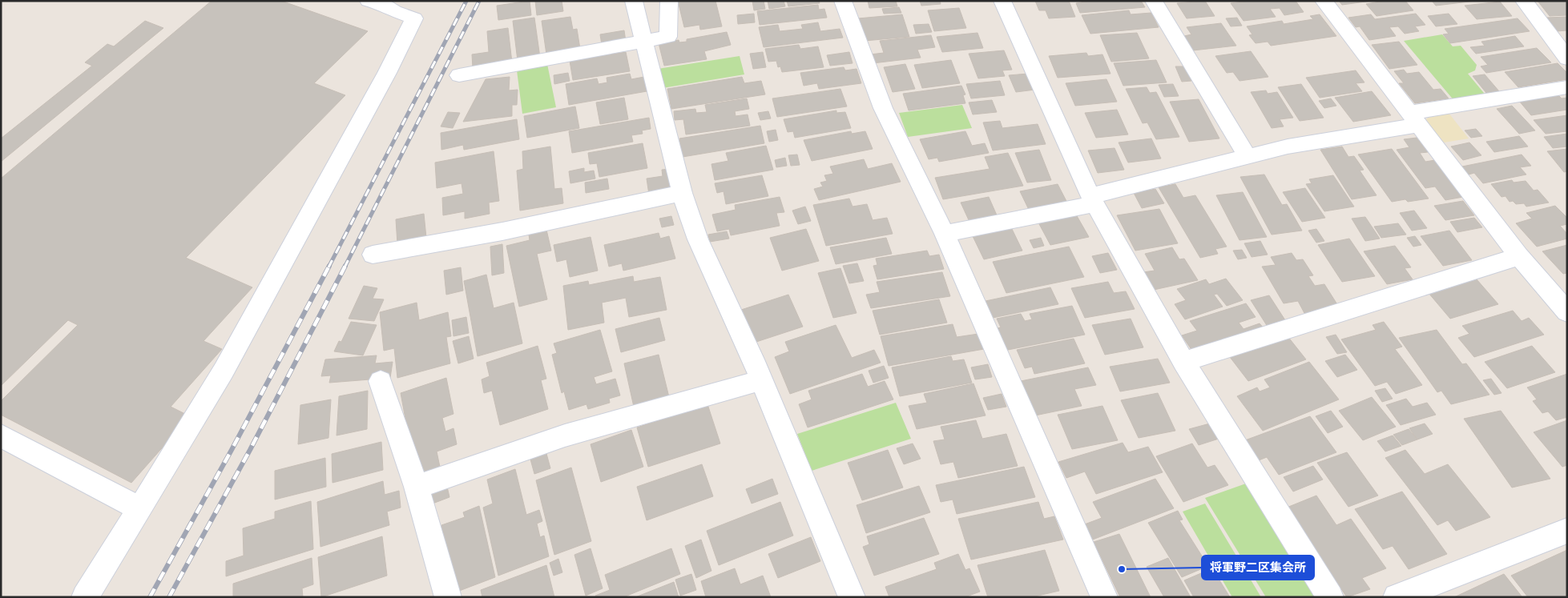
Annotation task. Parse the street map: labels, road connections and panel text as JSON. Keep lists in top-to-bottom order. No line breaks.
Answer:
{"places":["将軍野二区集会所"]}
